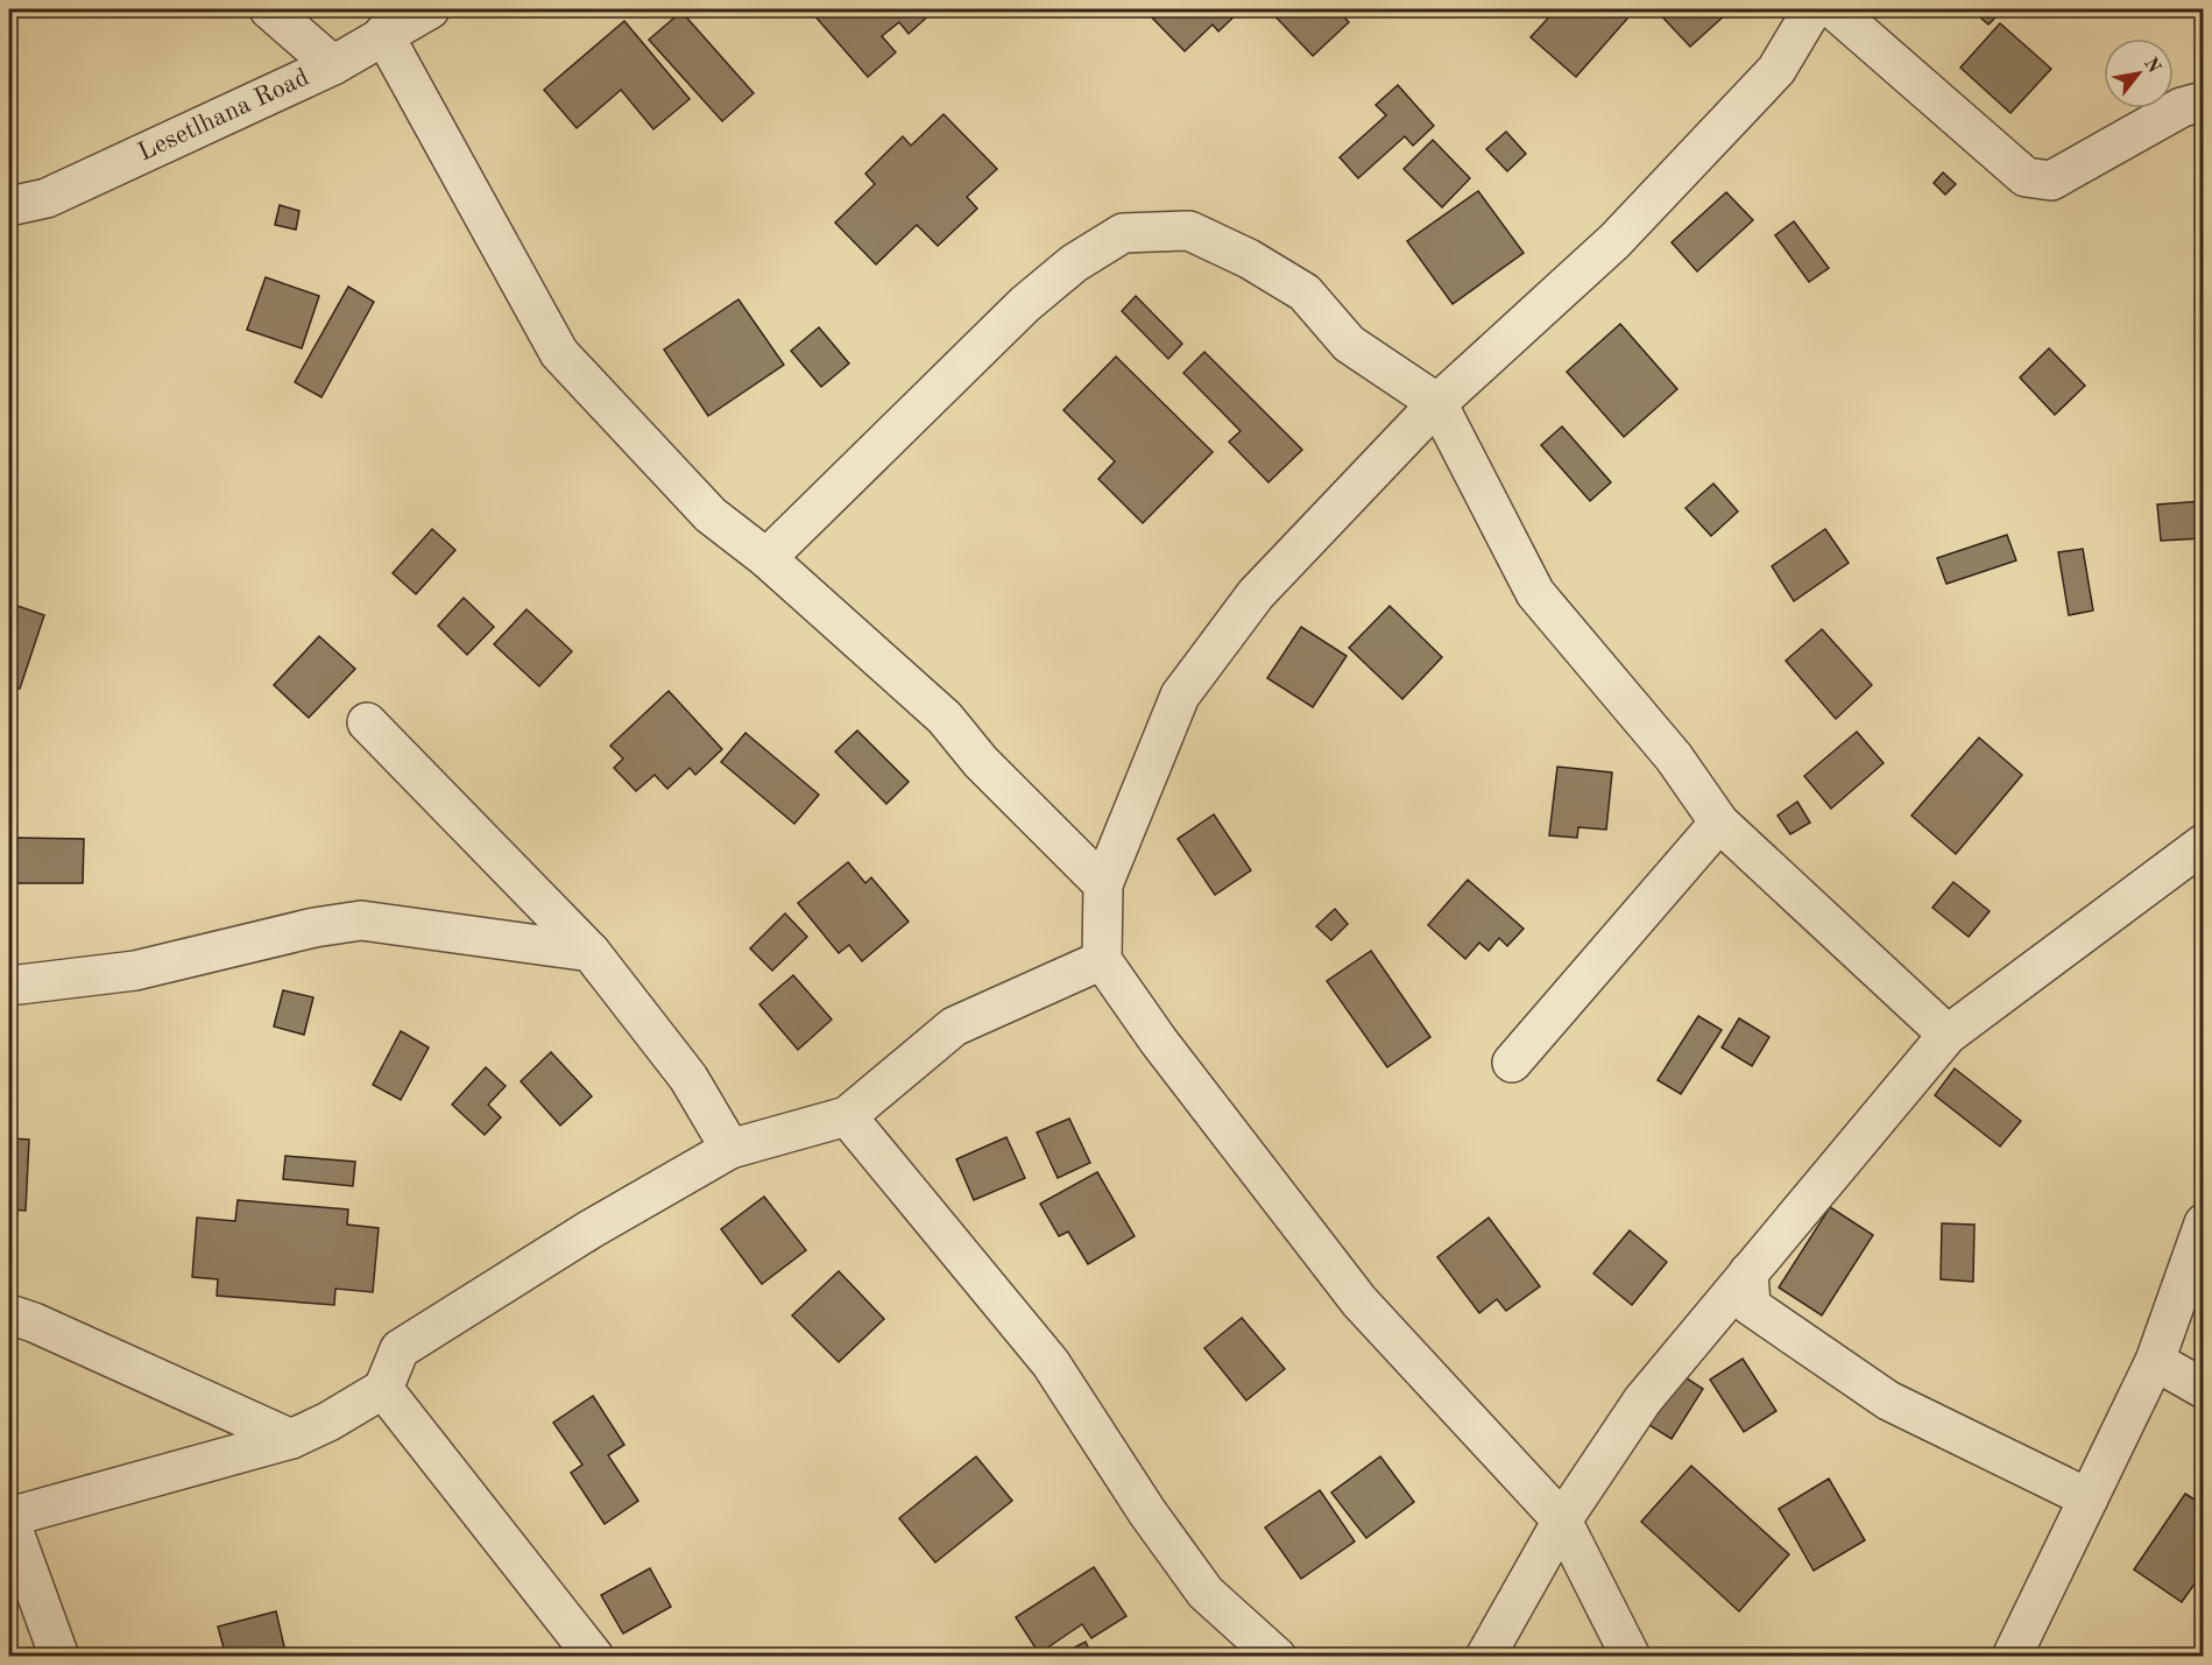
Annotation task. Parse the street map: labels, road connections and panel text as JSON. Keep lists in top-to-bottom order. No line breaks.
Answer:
{"streets":{"street":["Lesetlhana Road"]},"north":"top right"}
